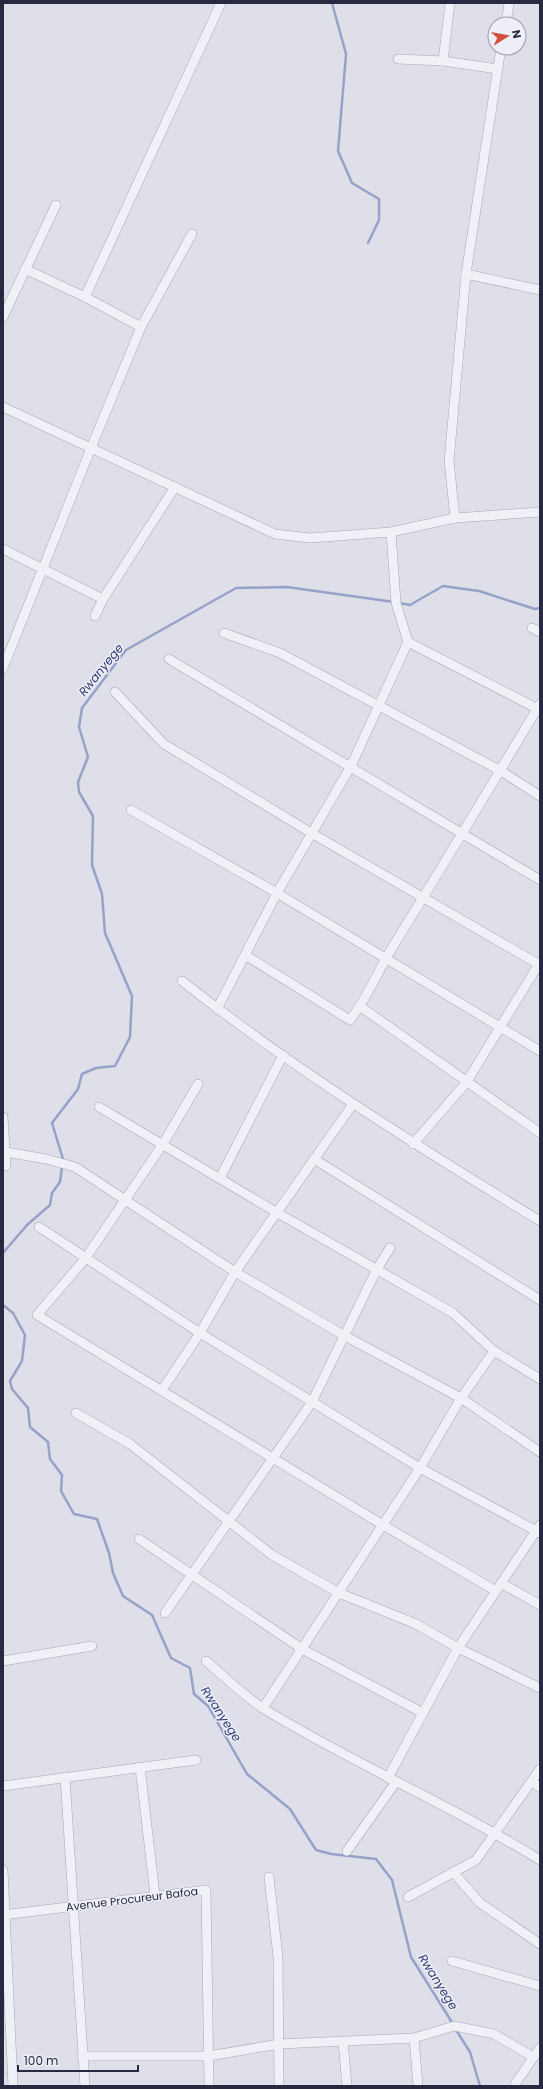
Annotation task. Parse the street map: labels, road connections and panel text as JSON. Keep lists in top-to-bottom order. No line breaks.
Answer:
{"streets":{"street":["Avenue Procureur Bafoa"]},"water":["Rwanyege"],"scale_bar":"100 m","north":"right"}
